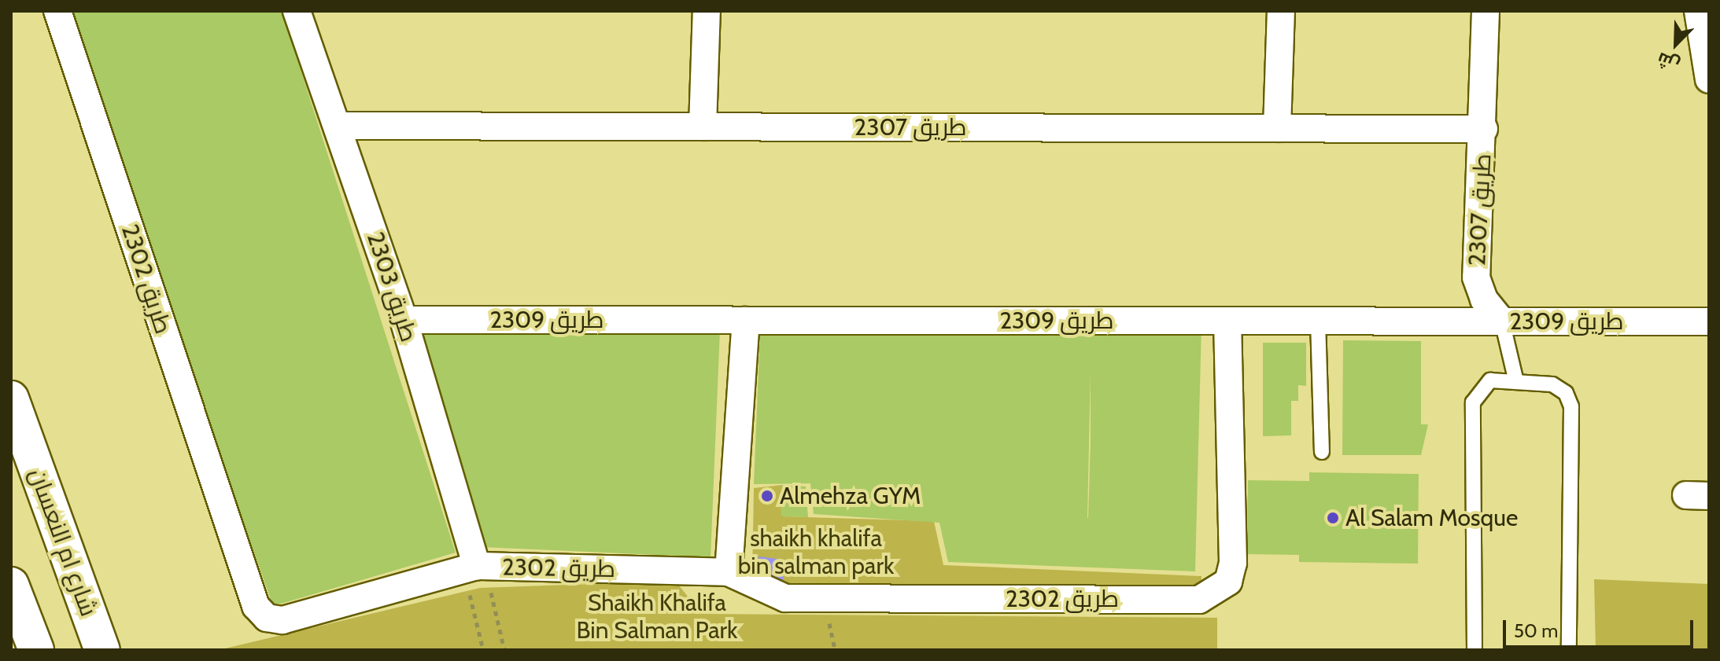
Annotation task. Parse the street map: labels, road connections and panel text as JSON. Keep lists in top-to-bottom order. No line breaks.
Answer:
{"streets":{"main road":["شارع ام النعسان"],"street":["طريق 2307","طريق 2302","طريق 2303","طريق 2309"]},"crossings":[["طريق 2307","طريق 2303"],["طريق 2307","طريق 2309"],["طريق 2302","طريق 2303"],["طريق 2302","طريق 2309"],["طريق 2303","طريق 2309"]],"parks":["shaikh khalifa bin salman park","Shaikh Khalifa Bin Salman Park"],"places":["Almehza GYM","Al Salam Mosque"],"scale_bar":"50 m","north":"bottom left"}
